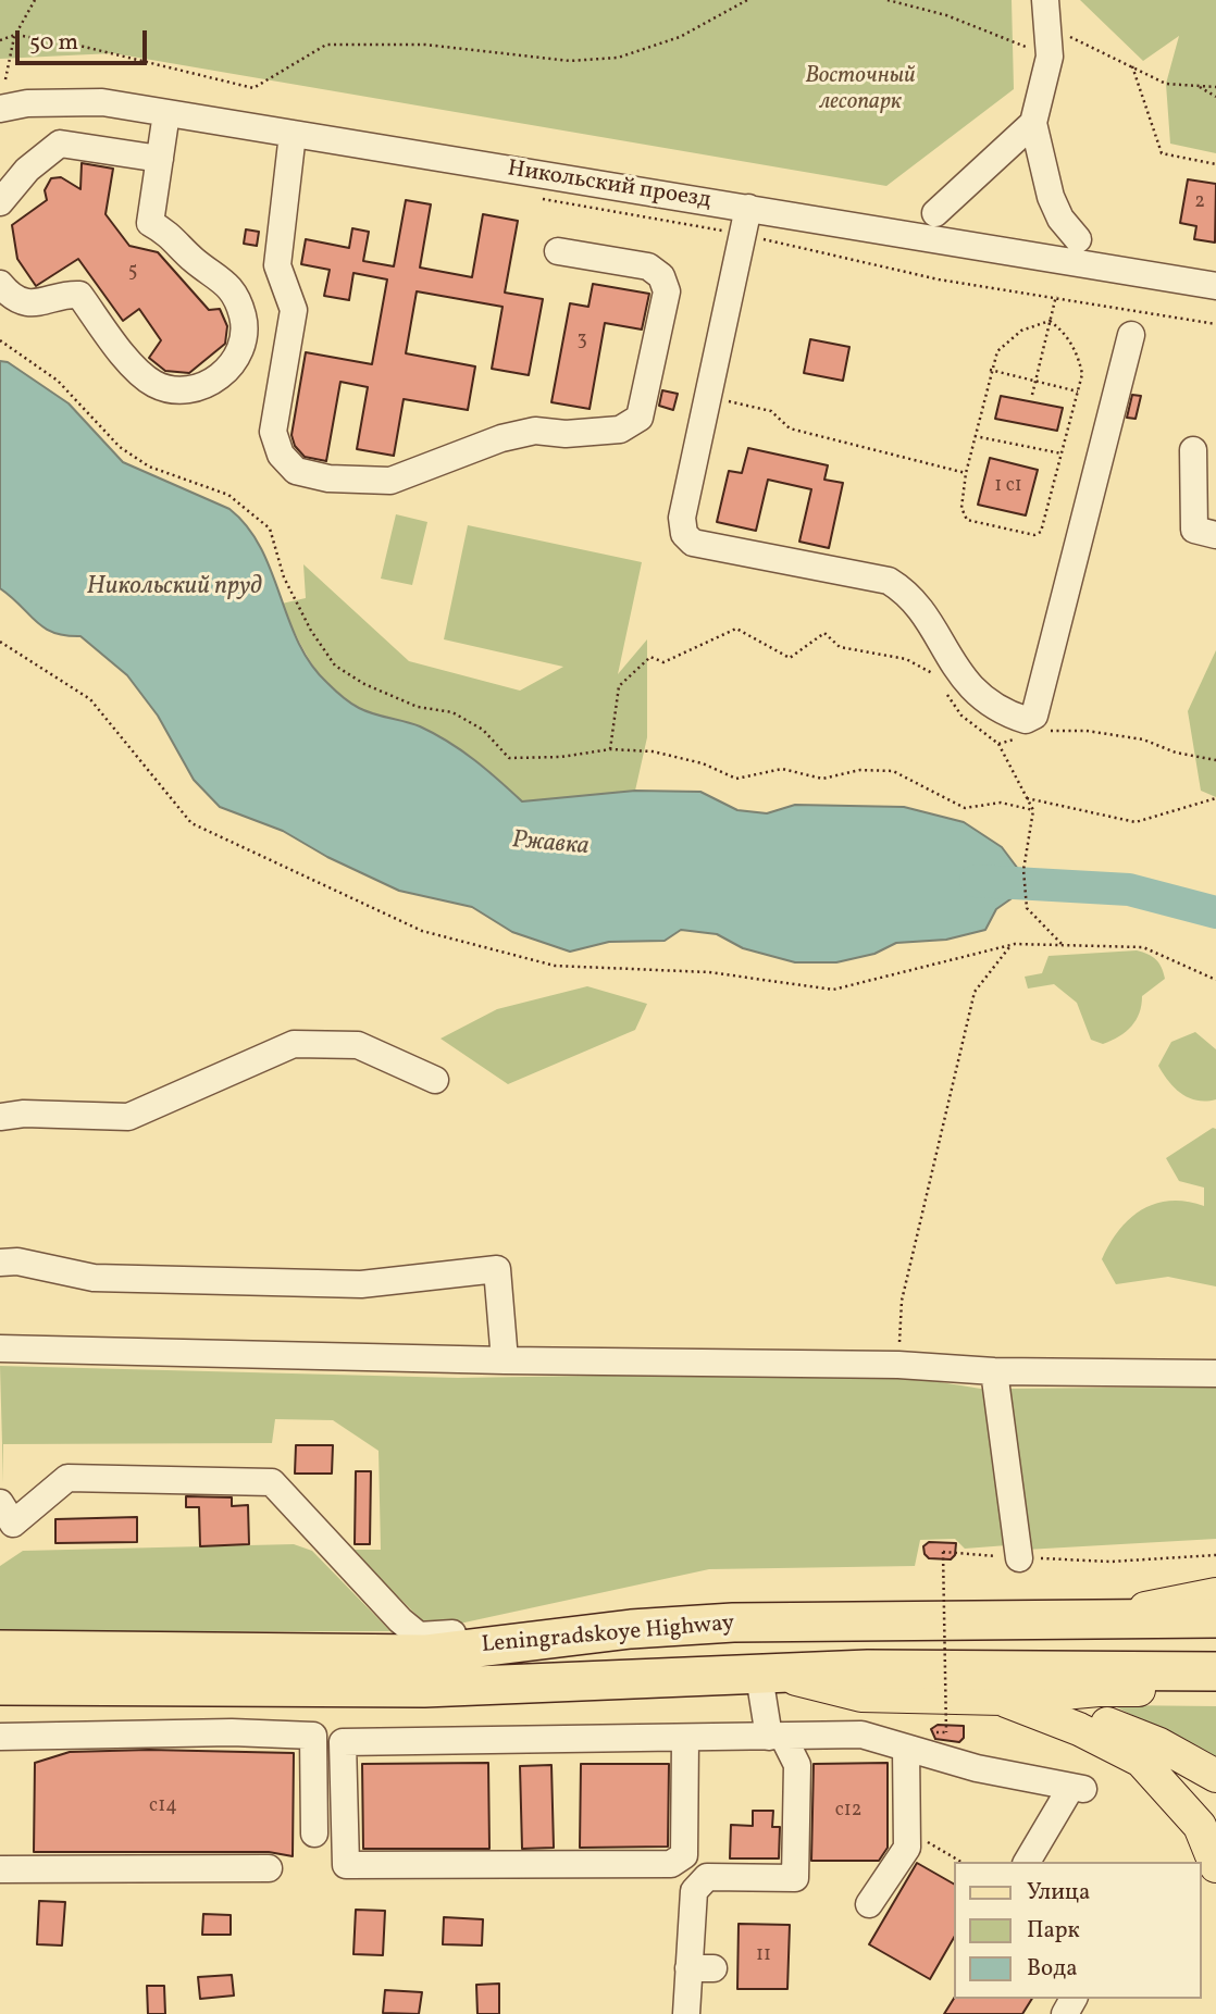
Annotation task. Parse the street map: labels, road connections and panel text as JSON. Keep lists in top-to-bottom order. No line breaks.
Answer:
{"streets":{"highway":["Leningradskoye Highway"],"street":["Никольский проезд"]},"water":["Никольский пруд","Ржавка"],"parks":["Восточный лесопарк"],"house_numbers":["2","5","3","1 с1","с14","с12","11"],"legend":["Улица","Парк","Вода"],"scale_bar":"50 m"}
